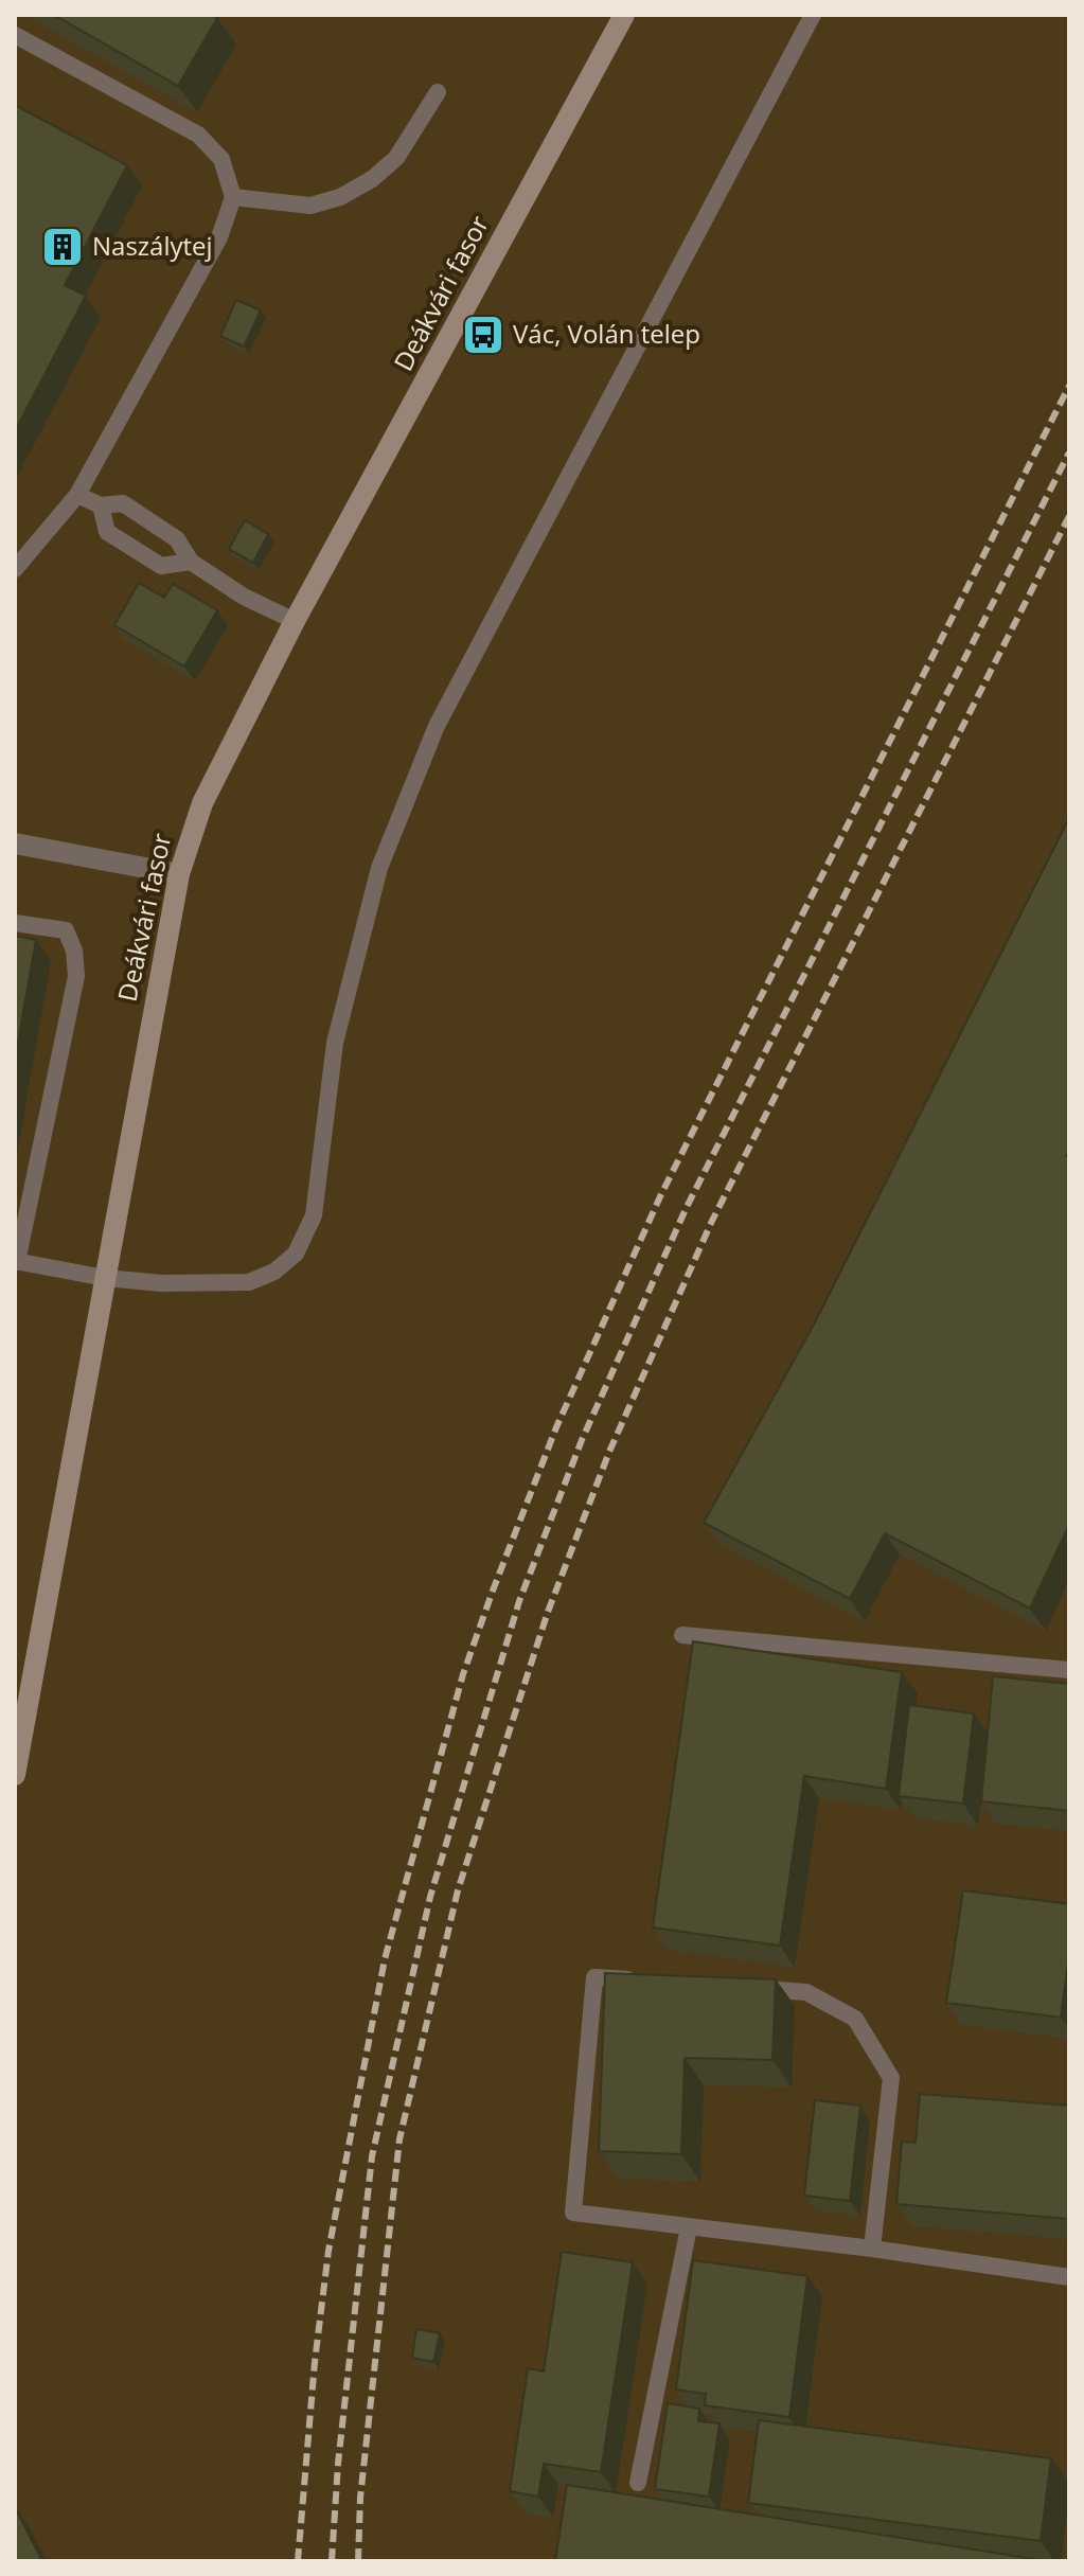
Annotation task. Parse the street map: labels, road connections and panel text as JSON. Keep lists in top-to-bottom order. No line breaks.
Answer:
{"streets":{"street":["Deákvári fasor"]},"places":{"building":["Naszálytej"],"bus stop":["Vác, Volán telep"]}}
